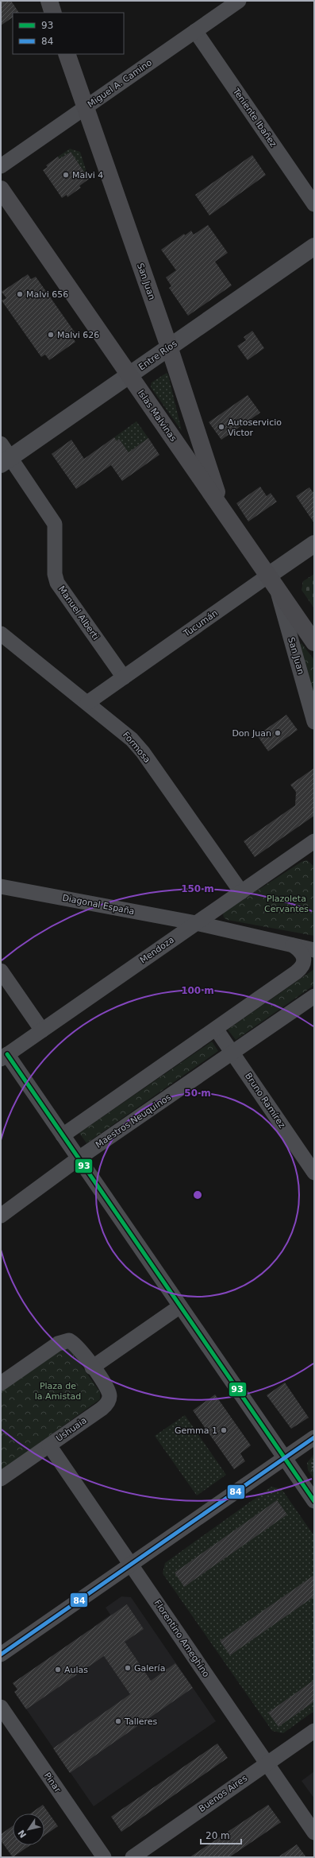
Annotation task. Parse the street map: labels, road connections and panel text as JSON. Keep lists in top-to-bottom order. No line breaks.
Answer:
{"streets":{"main road":["San Juan","Islas Malvinas"],"street":["Miguel A. Camino","Teniente Ibañez","Entre Ríos","Manuel Alberti","Tucumán","Formosa","Diagonal España","Mendoza","Bruno Ramírez","Maestros Neuquinos","Ushuaia","Florentino Ameghino","Pinar","Buenos Aires"]},"crossings":[["Miguel A. Camino","Teniente Ibañez"],["Miguel A. Camino","San Juan"],["San Juan","Entre Ríos"],["San Juan","Islas Malvinas"],["San Juan","Tucumán"],["Entre Ríos","Islas Malvinas"],["Entre Ríos","Manuel Alberti"],["Islas Malvinas","Tucumán"],["Manuel Alberti","Tucumán"],["Tucumán","Formosa"],["Formosa","Mendoza"],["Diagonal España","Mendoza"],["Bruno Ramírez","Maestros Neuquinos"],["Ushuaia","Florentino Ameghino"],["Florentino Ameghino","Buenos Aires"]],"parks":["Plazoleta Cervantes","Plaza de la Amistad"],"places":["Malvi 4","Malvi 656","Malvi 626","Autoservicio Victor","Don Juan","Gemma 1","Galería","Aulas","Talleres"],"lines":["transit line 93","transit line 84"],"legend":["93","84"],"scale_bar":"20 m","north":"bottom left","rings":["150 m","100 m","50 m"]}
